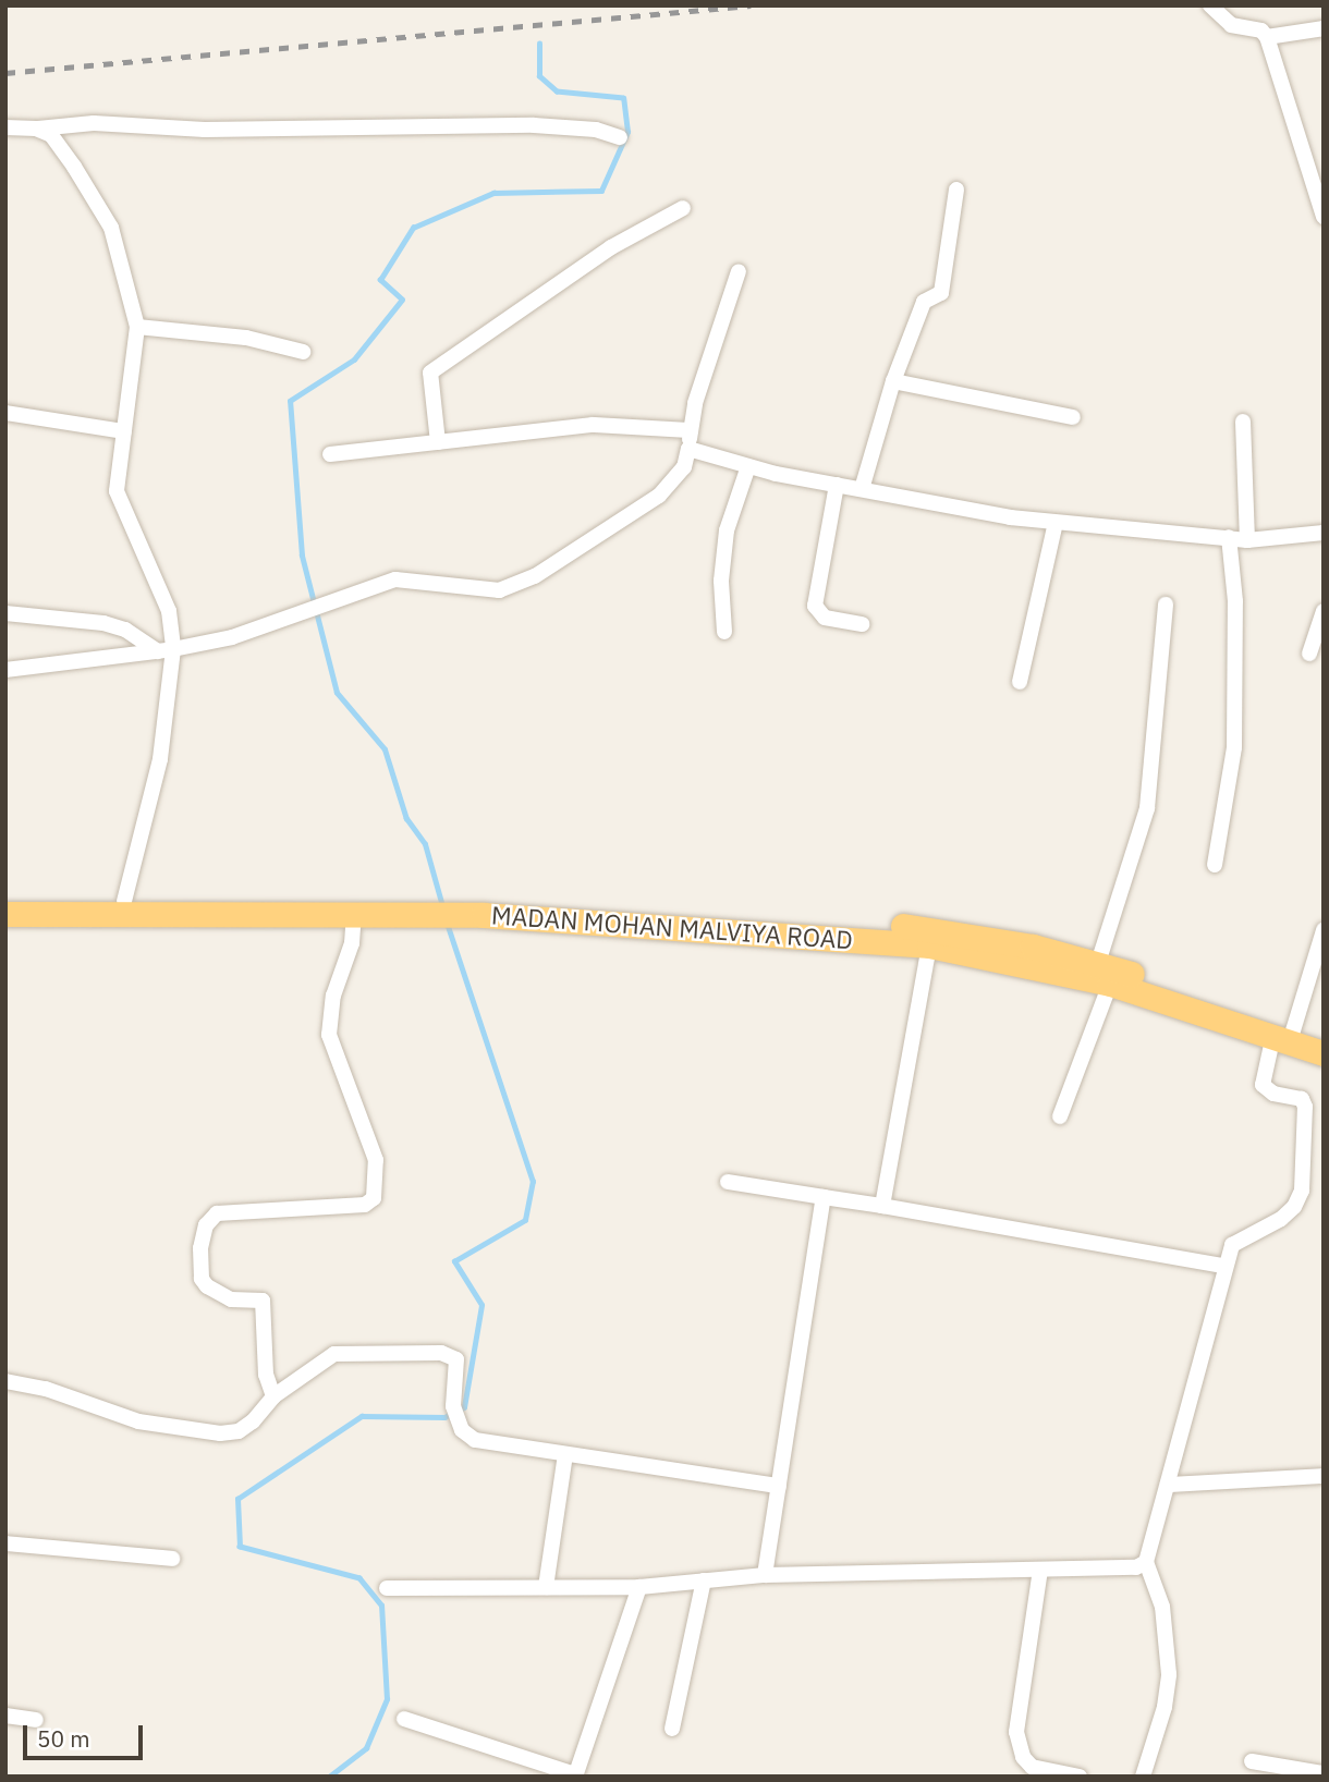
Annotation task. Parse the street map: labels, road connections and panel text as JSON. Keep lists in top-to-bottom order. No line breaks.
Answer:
{"streets":{"highway":["MADAN MOHAN MALVIYA ROAD"]},"scale_bar":"50 m"}
